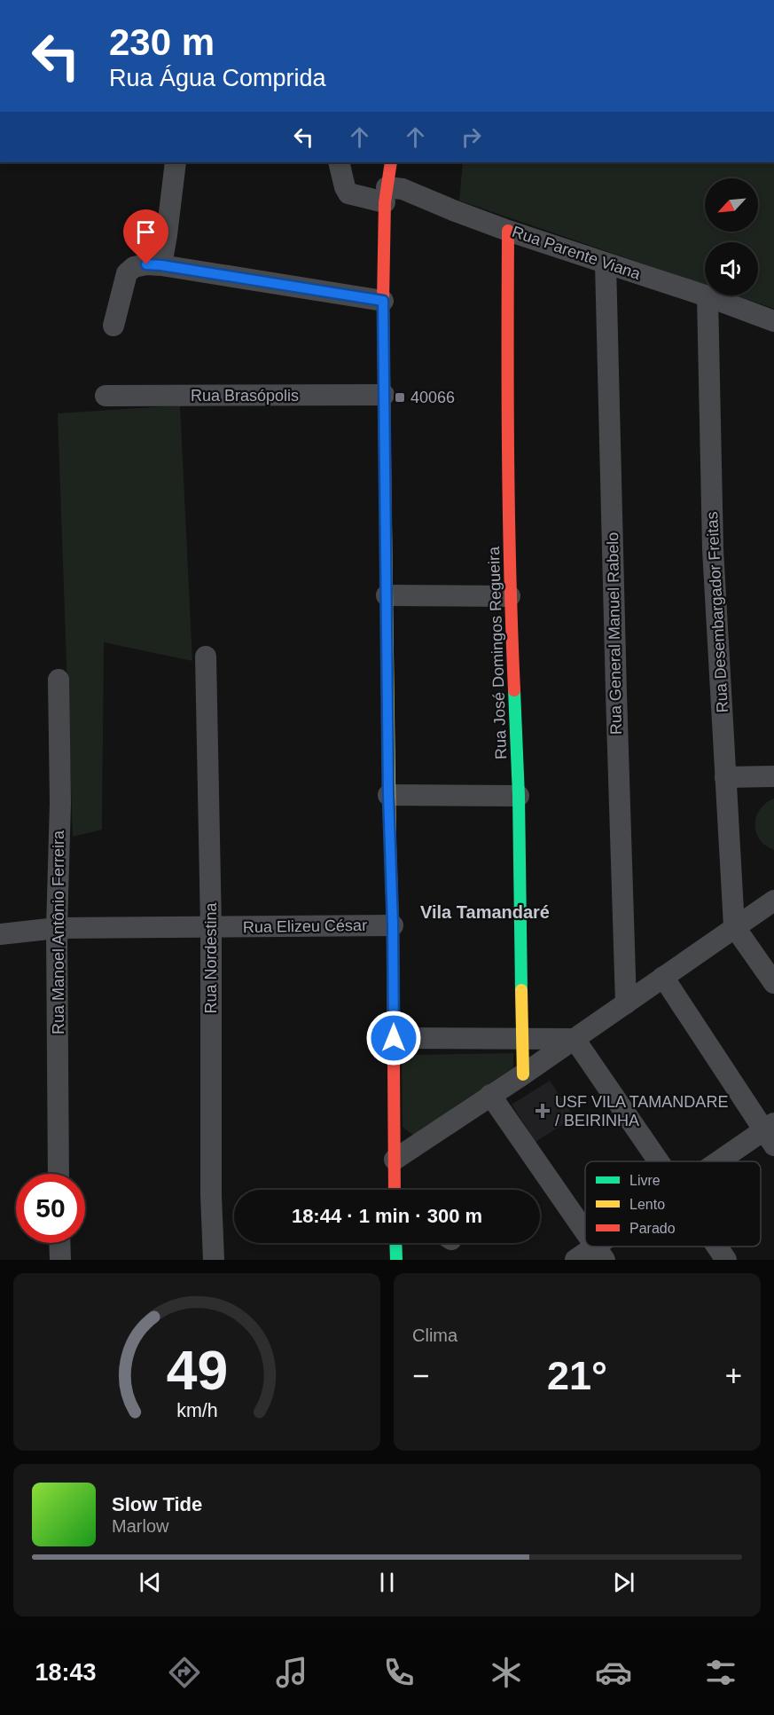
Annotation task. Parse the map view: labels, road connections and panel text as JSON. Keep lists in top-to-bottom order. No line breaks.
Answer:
{"streets":{"main road":["Rua José Domingos Regueira"],"street":["Rua Parente Viana","Rua Brasópolis","Rua Desembargador Freitas","Rua General Manuel Rabelo","Rua Elizeu César","Rua Manoel Antônio Ferreira","Rua Nordestina"]},"crossings":[["Rua Parente Viana","Rua Desembargador Freitas"],["Rua Parente Viana","Rua General Manuel Rabelo"],["Rua Parente Viana","Rua José Domingos Regueira"],["Rua Elizeu César","Rua Manoel Antônio Ferreira"],["Rua Elizeu César","Rua Nordestina"]],"districts":["Vila Tamandaré"],"places":{"transit":["40066"],"health":["USF VILA TAMANDARE / BEIRINHA"]},"legend":["Livre","Lento","Parado"],"north":"bottom left","page":{"turn":["230 m","Rua Água Comprida"],"limit":"50","trip":"18:44 · 1 min · 300 m","tile":"Clima","heat":["−","21°","+"],"song":["Slow Tide","Marlow"],"tabs":"18:43","gauge":["49","km/h"]}}
